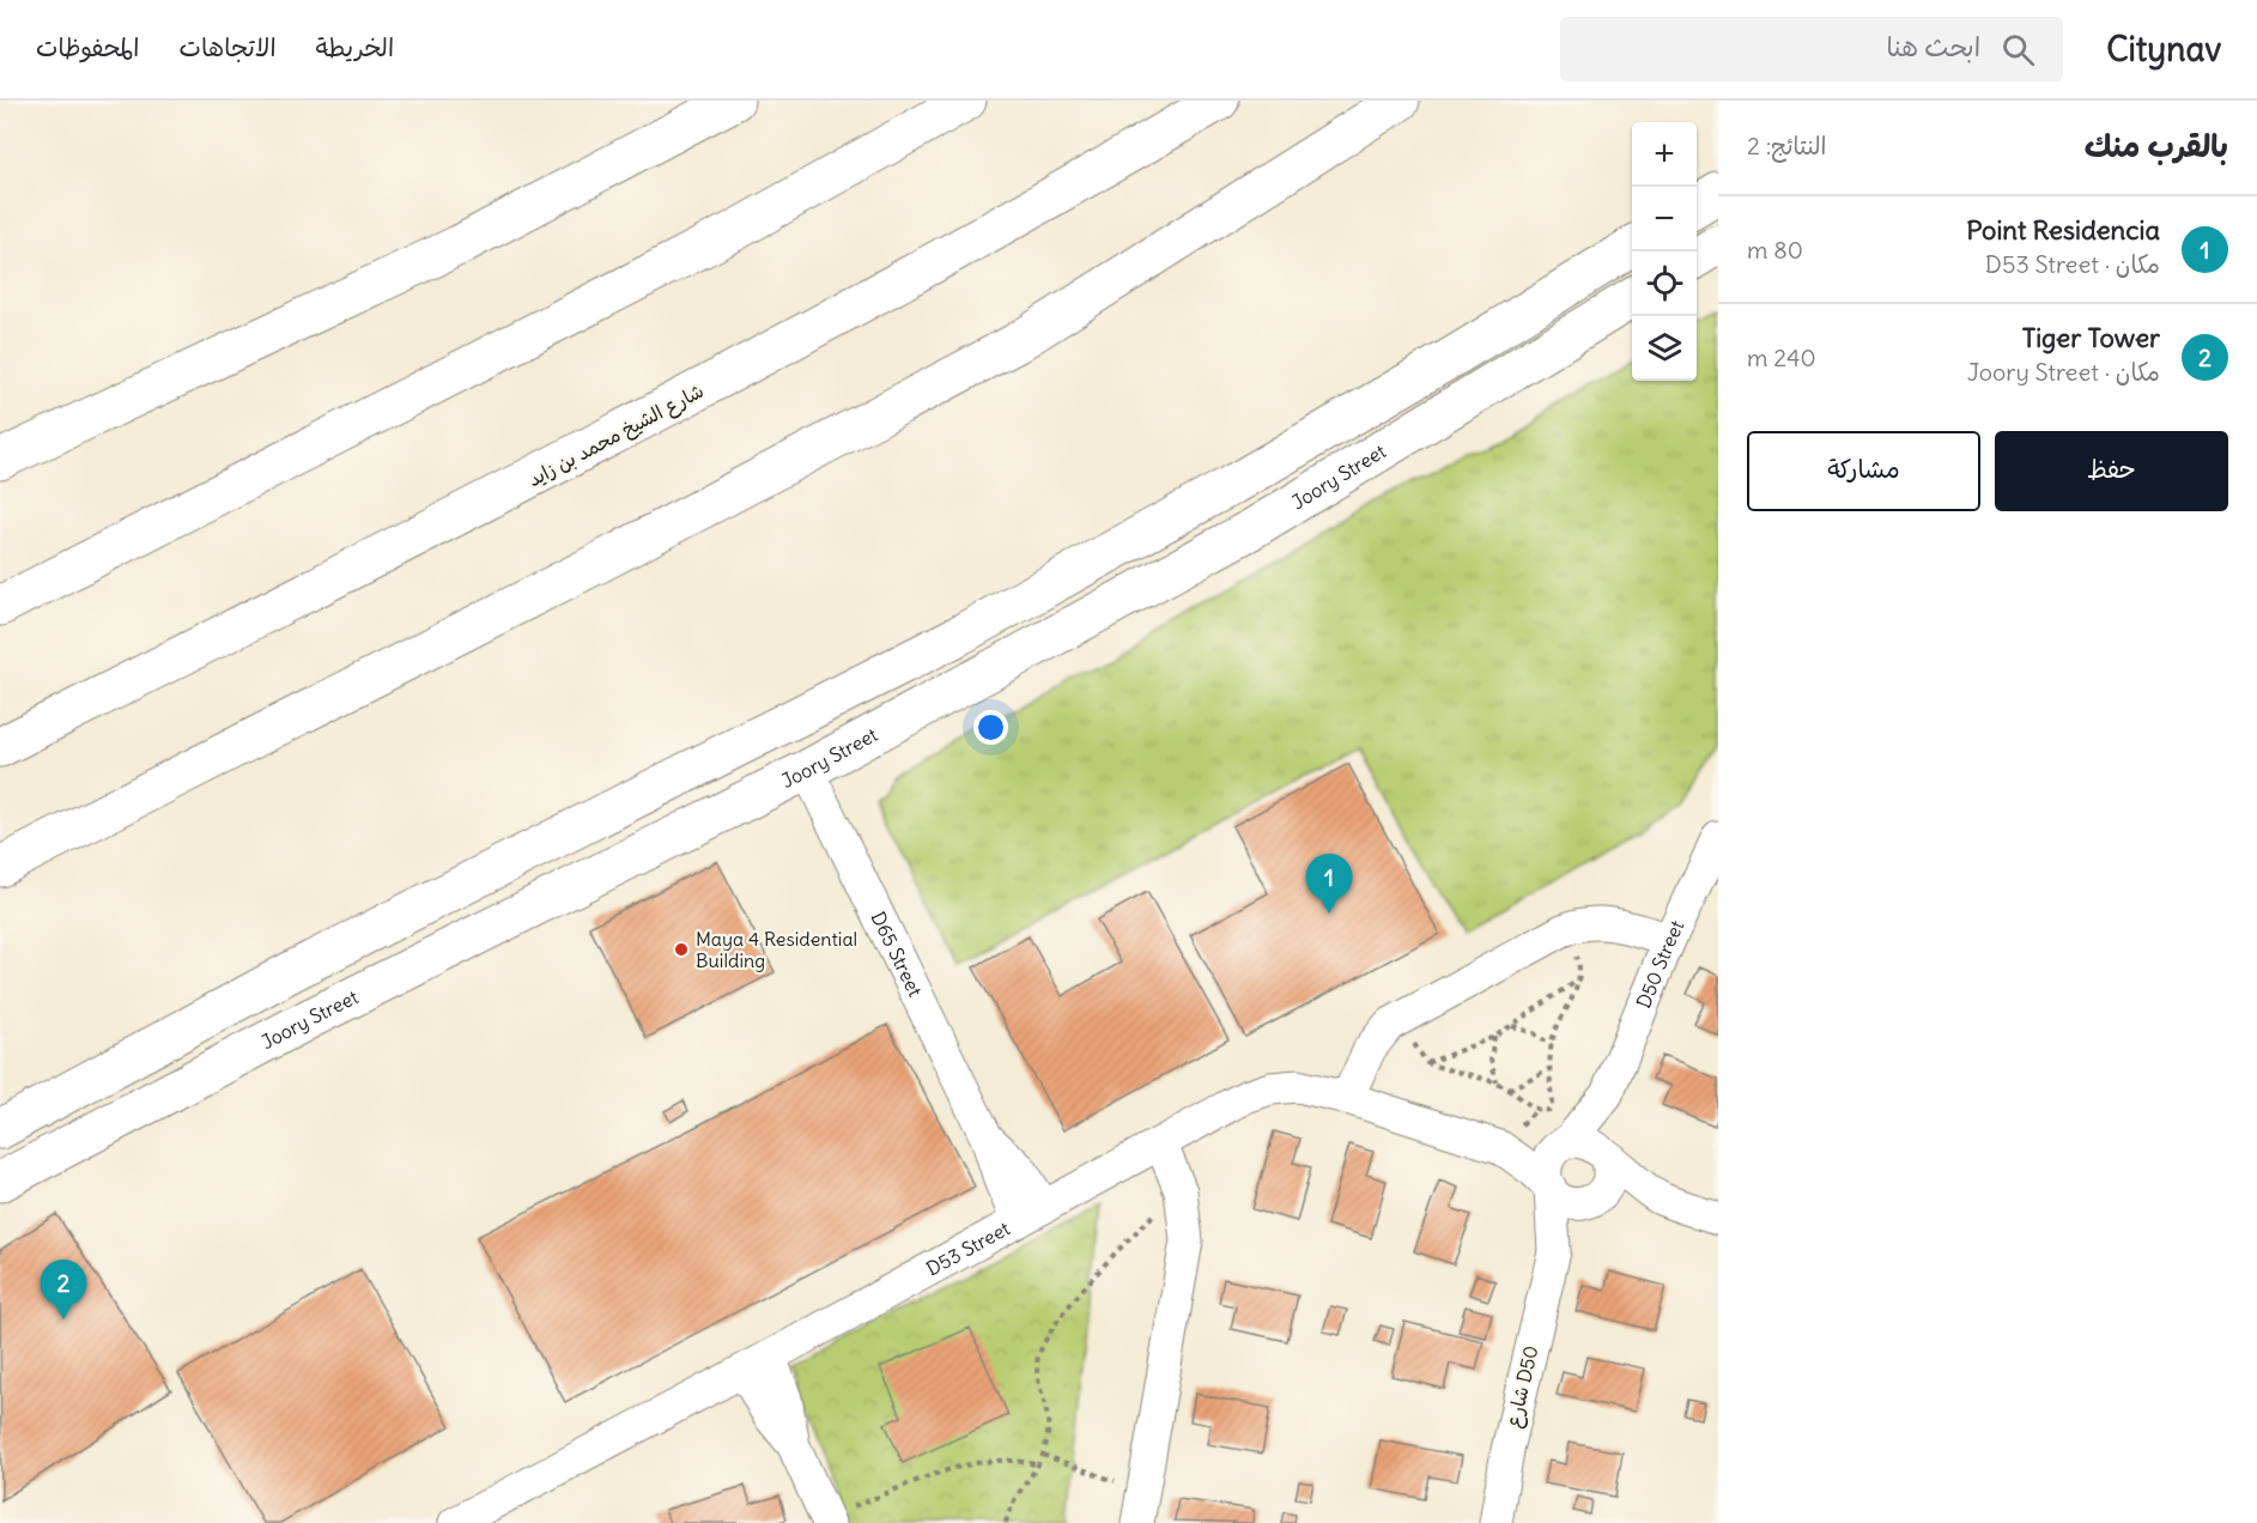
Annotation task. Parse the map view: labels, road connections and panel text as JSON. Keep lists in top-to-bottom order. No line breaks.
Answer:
{"streets":{"main road":["شارع الشيخ محمد بن زايد","Joory Street"],"street":["D65 Street","D50 Street","D53 Street","شارع D50"]},"crossings":[["Joory Street","D65 Street"],["D65 Street","D53 Street"],["D50 Street","D53 Street"],["D50 Street","شارع D50"],["D53 Street","شارع D50"]],"places":["Maya 4 Residential Building"],"page":{"header":"Citynav","search":"ابحث هنا","nav":["الخريطة","الاتجاهات","المحفوظات"],"heading":["بالقرب منك","النتائج: 2"],"map_buttons":["+","−"],"list":[{"mark":"1","name":"Point Residencia","note":"مكان · D53 Street","value":"80 m"},{"mark":"2","name":"Tiger Tower","note":"مكان · Joory Street","value":"240 m"}],"buttons":["حفظ","مشاركة"],"pins":["1","2"]}}
